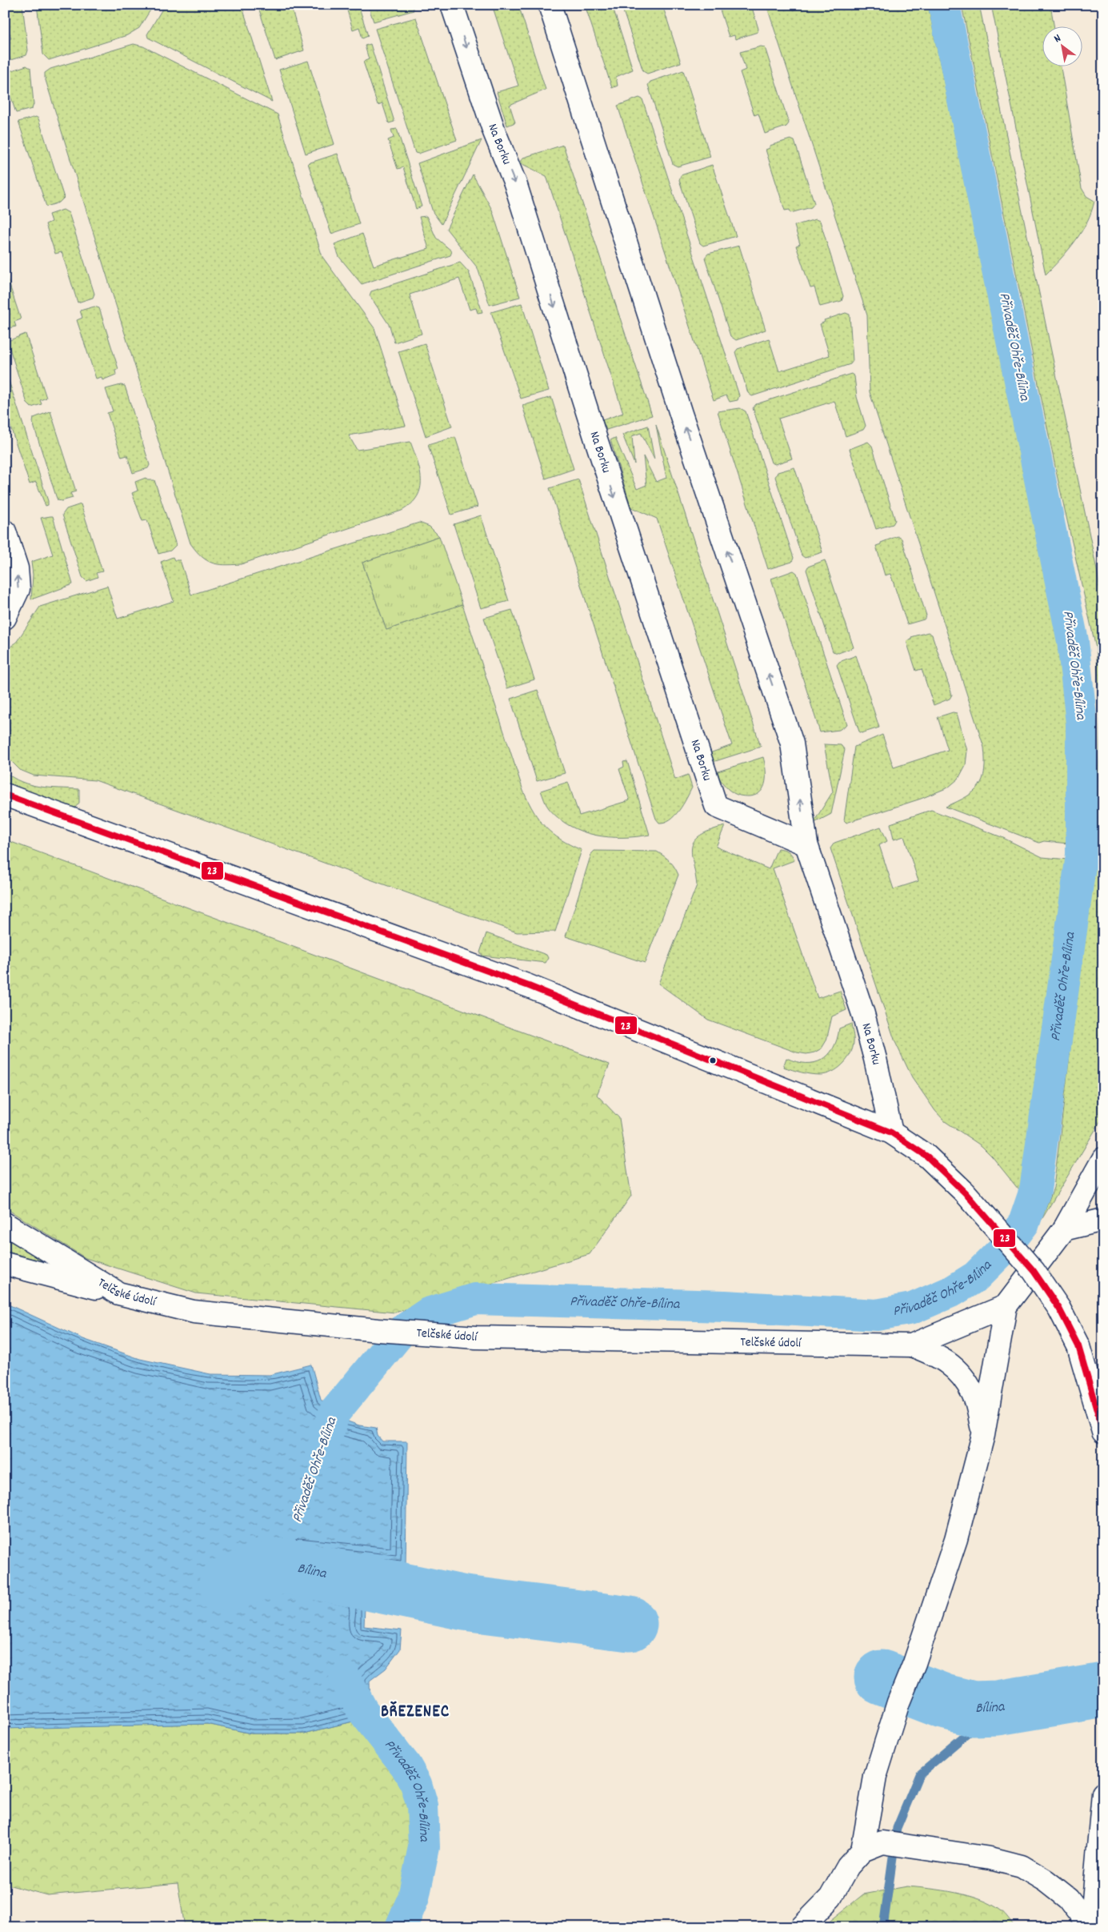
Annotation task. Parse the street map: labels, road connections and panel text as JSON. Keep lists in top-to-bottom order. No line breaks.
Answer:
{"streets":{"street":["Na Borku","Telčské údolí"]},"districts":["BŘEZENEC"],"water":["Přivaděč Ohře-Bílina","Bílina"],"lines":["transit line 23"],"north":"top left"}
